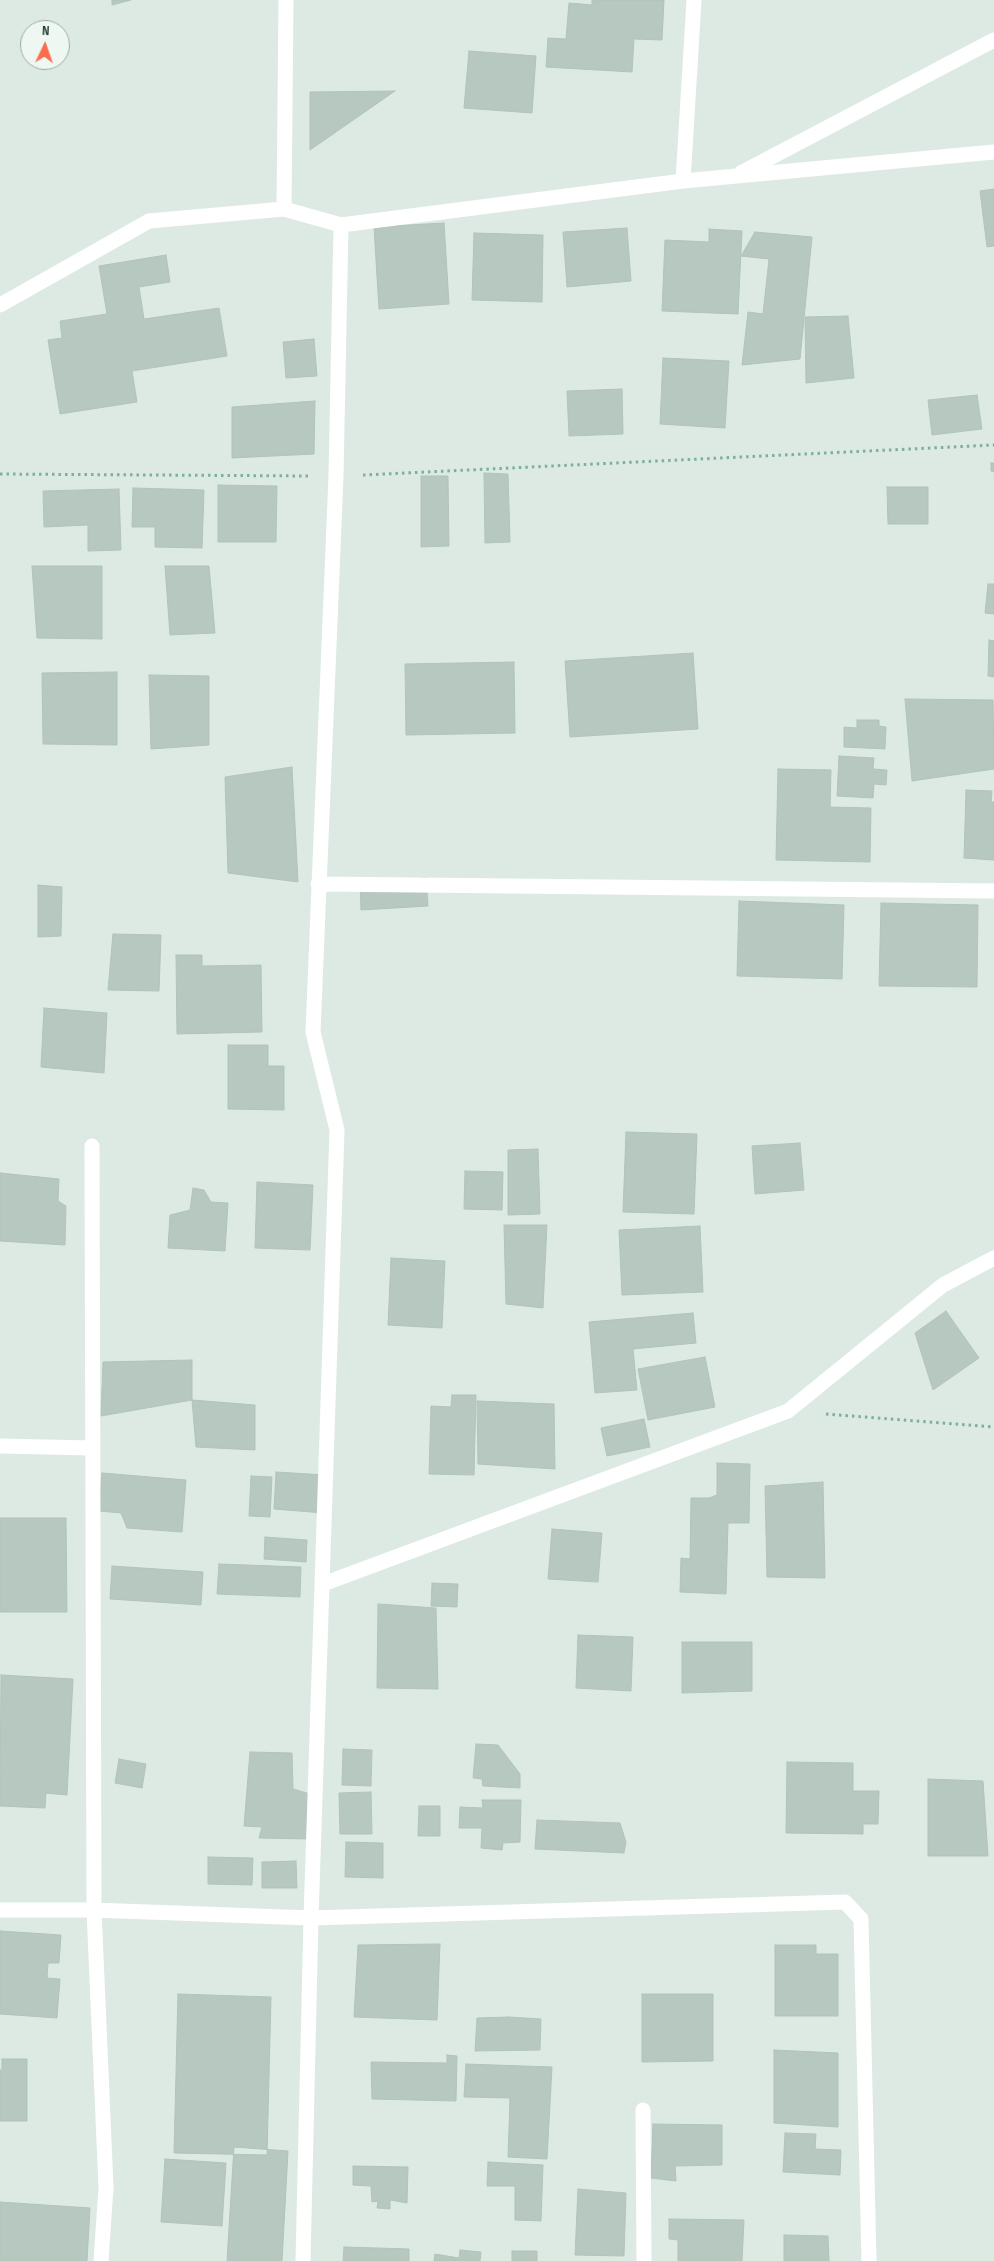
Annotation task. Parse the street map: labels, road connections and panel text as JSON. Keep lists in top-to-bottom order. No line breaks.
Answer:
{"north":"top"}
